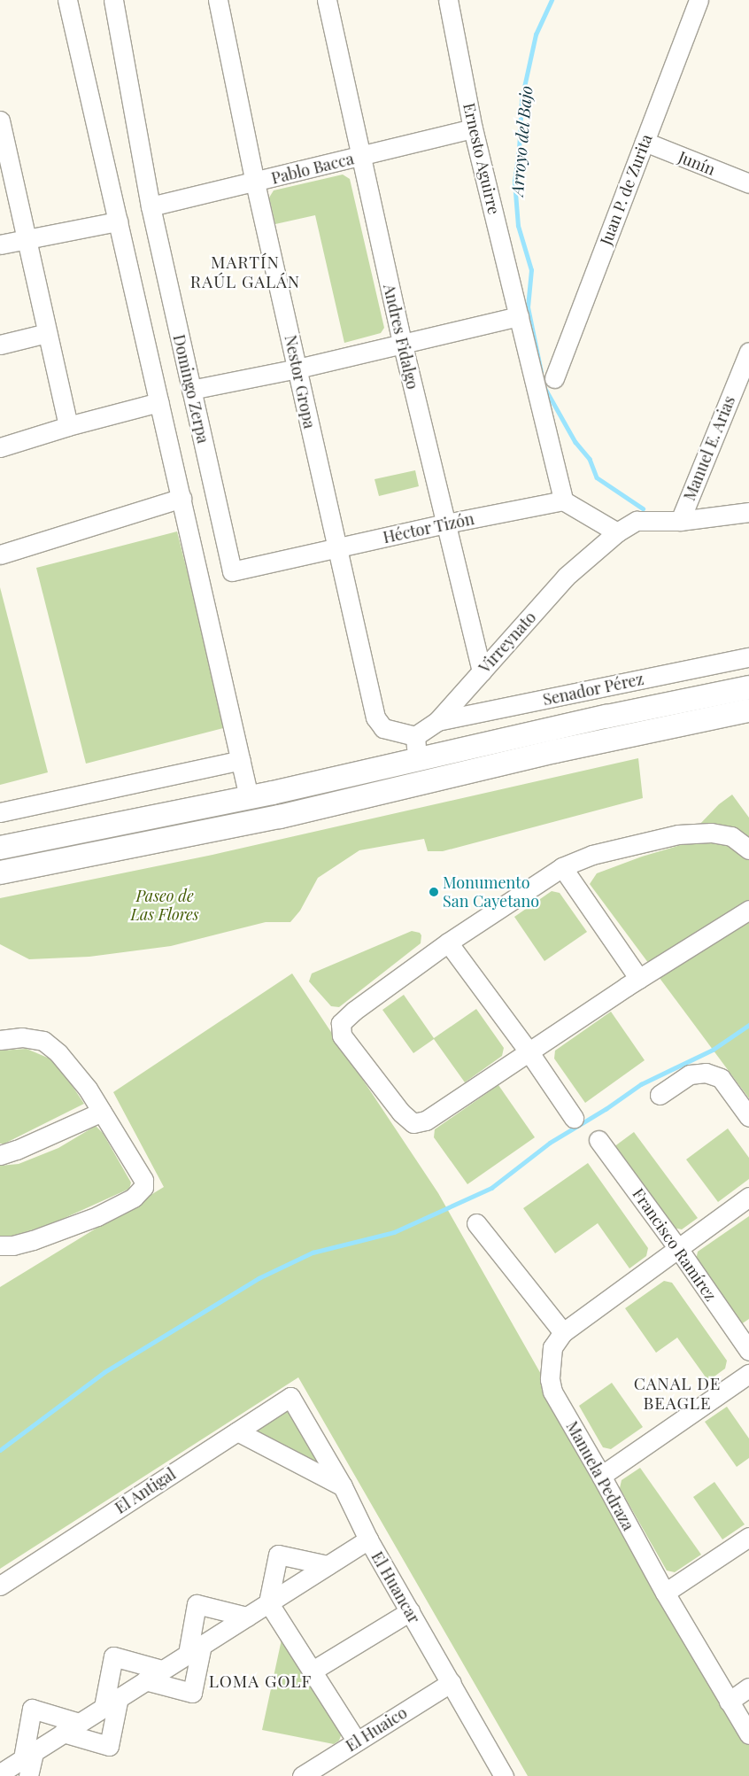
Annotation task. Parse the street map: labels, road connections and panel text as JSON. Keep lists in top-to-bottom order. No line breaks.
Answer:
{"streets":{"street":["Ernesto Aguirre","Junín","Pablo Bacca","Juan P. de Zurita","Andres Fidalgo","Nestor Gropa","Domingo Zerpa","Manuel E. Arias","Héctor Tizón","Virreynato","Senador Pérez","Francisco Ramírez","Manuela Pedraza","El Antigal","El Huancar","El Huaico"]},"crossings":[["Ernesto Aguirre","Pablo Bacca"],["Ernesto Aguirre","Héctor Tizón"],["Junín","Juan P. de Zurita"],["Pablo Bacca","Andres Fidalgo"],["Pablo Bacca","Nestor Gropa"],["Pablo Bacca","Domingo Zerpa"],["Andres Fidalgo","Héctor Tizón"],["Andres Fidalgo","Virreynato"],["Nestor Gropa","Héctor Tizón"],["Nestor Gropa","Virreynato"],["Domingo Zerpa","Héctor Tizón"],["Manuel E. Arias","Virreynato"],["Virreynato","Senador Pérez"],["El Antigal","El Huancar"],["El Huancar","El Huaico"]],"districts":["MARTÍN RAÚL GALÁN","CANAL DE BEAGLE","LOMA GOLF"],"water":["Arroyo del Bajo"],"parks":["Paseo de Las Flores"],"places":["Monumento San Cayetano"]}
